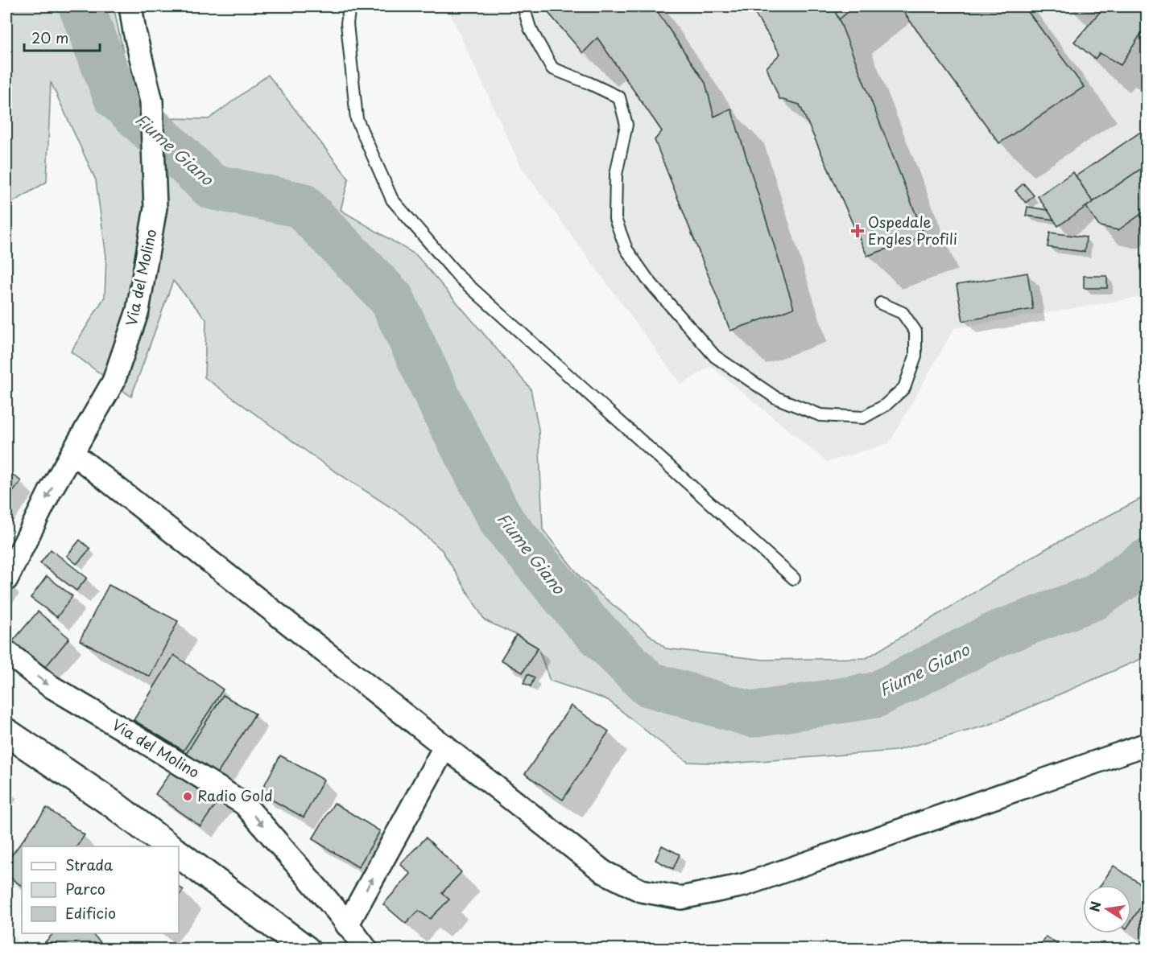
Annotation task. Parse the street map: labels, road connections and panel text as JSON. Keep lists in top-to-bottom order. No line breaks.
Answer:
{"streets":{"street":["Via del Molino"]},"water":["Fiume Giano"],"places":{"health":["Ospedale Engles Profili"],"other":["Radio Gold"]},"legend":["Strada","Parco","Edificio"],"scale_bar":"20 m","north":"left"}
